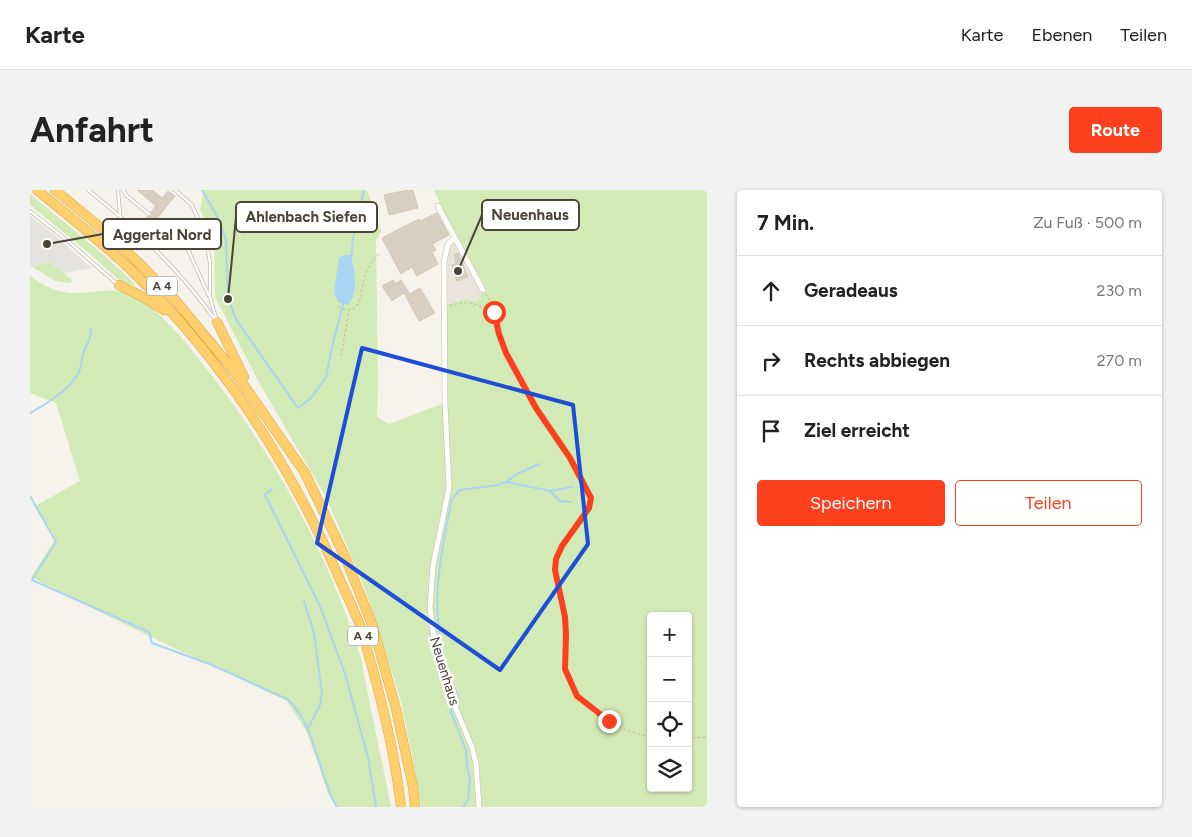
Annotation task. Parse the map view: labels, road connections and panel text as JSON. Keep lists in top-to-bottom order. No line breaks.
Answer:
{"streets":{"highway":["A 4"],"street":["Neuenhaus"]},"places":["Aggertal Nord","Neuenhaus","Ahlenbach Siefen"],"page":{"header":"Karte","nav":["Karte","Ebenen","Teilen"],"buttons":["Route",["Speichern","Teilen"]],"title":"Anfahrt","heading":["7 Min.","Zu Fuß · 500 m"],"list":[["Geradeaus","230 m"],["Rechts abbiegen","270 m"],"Ziel erreicht"],"map_buttons":["+","−"]}}
